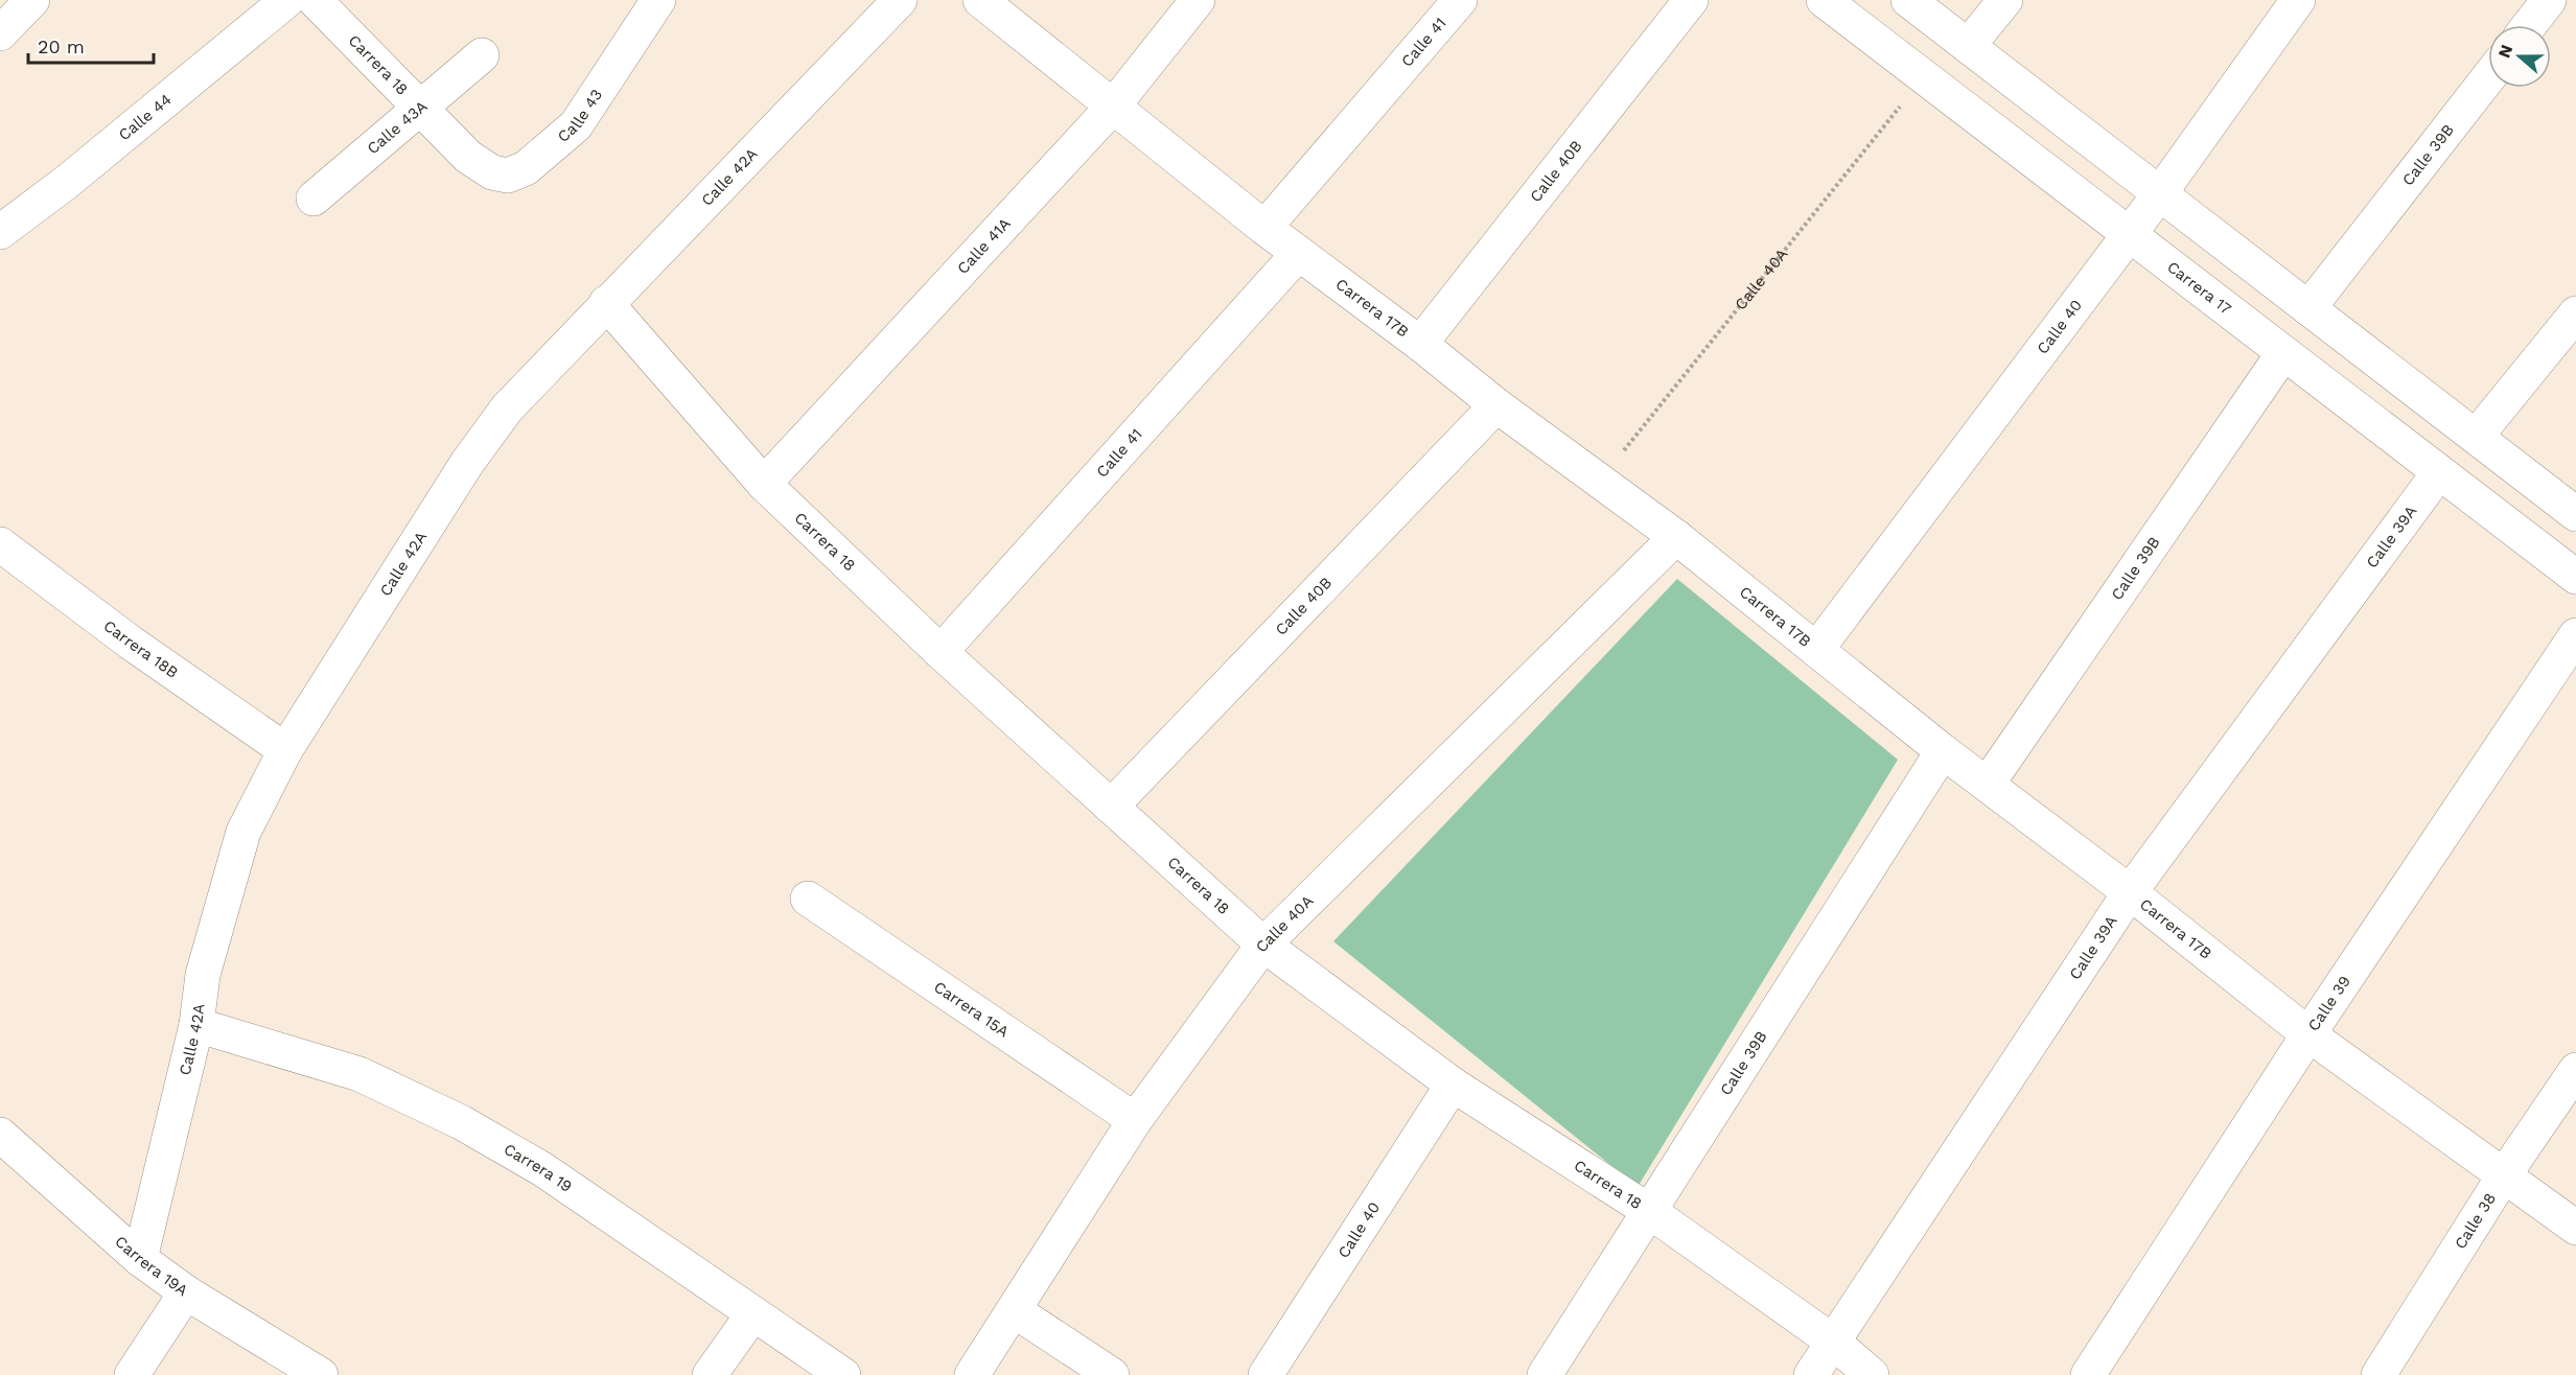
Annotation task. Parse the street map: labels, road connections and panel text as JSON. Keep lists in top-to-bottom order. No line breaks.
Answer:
{"streets":{"street":["Calle 41","Carrera 18","Calle 43","Calle 44","Calle 43A","Calle 39B","Calle 40B","Calle 42A","Calle 41A","Calle 40A","Carrera 17","Carrera 17B","Calle 40","Calle 39A","Carrera 18B","Calle 39","Carrera 15A","Carrera 19","Calle 38","Carrera 19A"]},"crossings":[["Calle 41","Carrera 18"],["Calle 41","Carrera 17B"],["Carrera 18","Calle 43"],["Carrera 18","Calle 43A"],["Carrera 18","Calle 39B"],["Carrera 18","Calle 40B"],["Carrera 18","Calle 42A"],["Carrera 18","Calle 41A"],["Carrera 18","Calle 40A"],["Carrera 18","Calle 40"],["Carrera 18","Calle 39A"],["Calle 39B","Carrera 17"],["Calle 39B","Carrera 17B"],["Calle 40B","Carrera 17B"],["Calle 42A","Carrera 18B"],["Calle 42A","Carrera 19"],["Calle 42A","Carrera 19A"],["Calle 41A","Carrera 17B"],["Calle 40A","Carrera 17"],["Calle 40A","Carrera 17B"],["Calle 40A","Carrera 15A"],["Carrera 17","Calle 40"],["Carrera 17","Calle 39A"],["Carrera 17B","Calle 40"],["Carrera 17B","Calle 39A"],["Carrera 17B","Calle 39"],["Carrera 17B","Calle 38"]],"scale_bar":"20 m","north":"left"}
